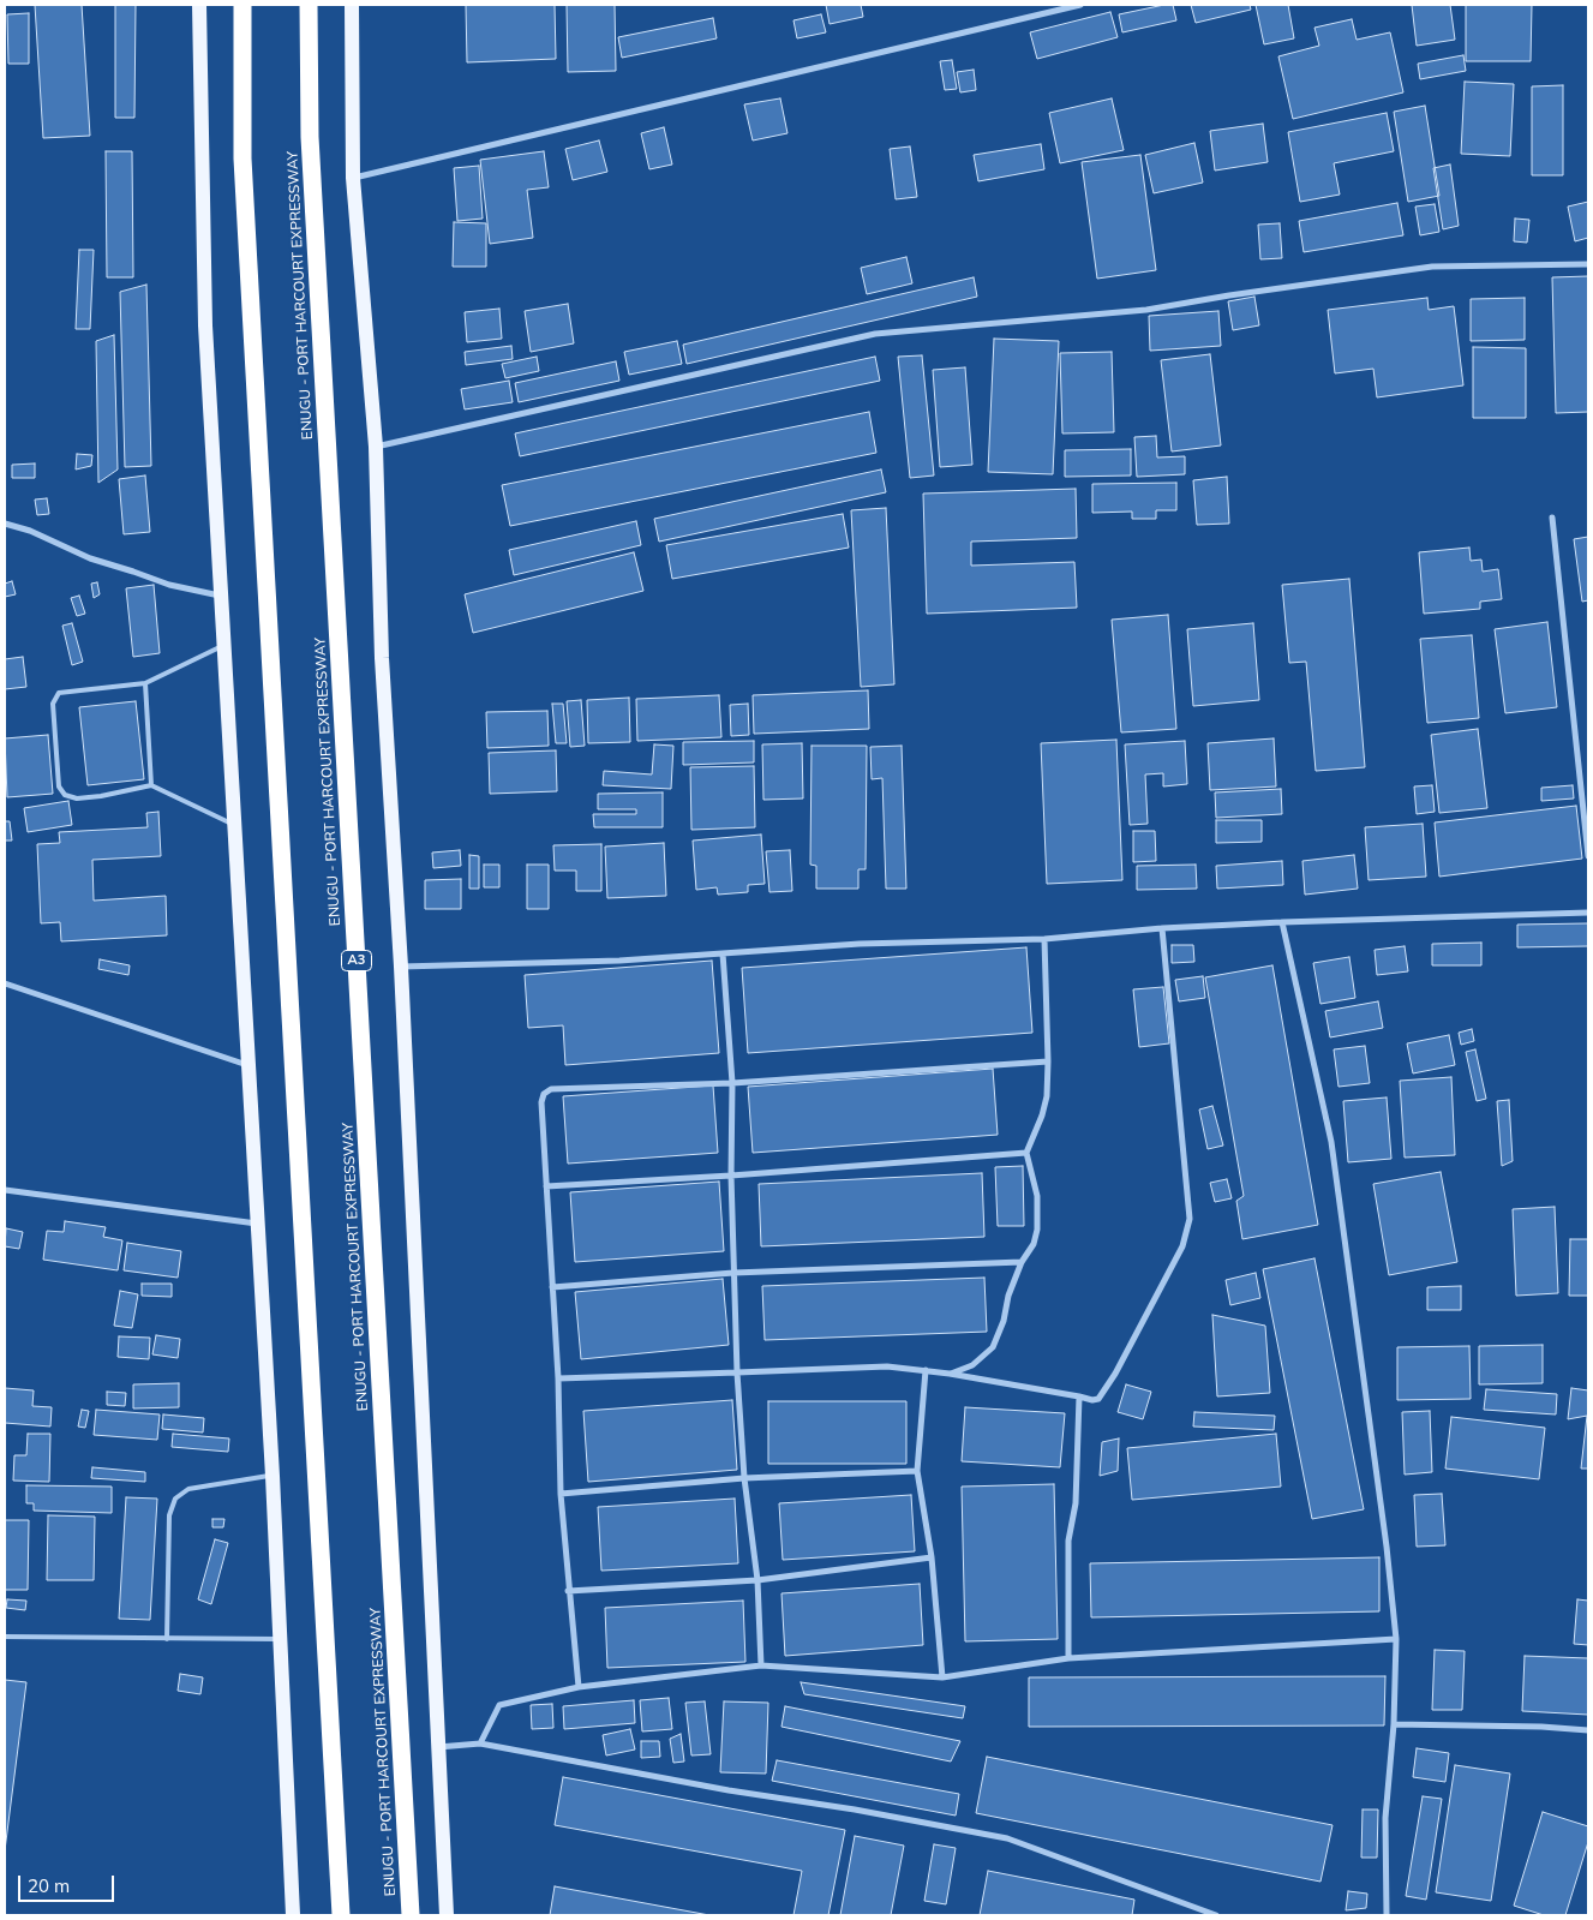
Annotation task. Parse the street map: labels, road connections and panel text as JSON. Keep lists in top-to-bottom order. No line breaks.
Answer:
{"streets":{"highway":["ENUGU - PORT HARCOURT EXPRESSWAY","A3"]},"scale_bar":"20 m"}
